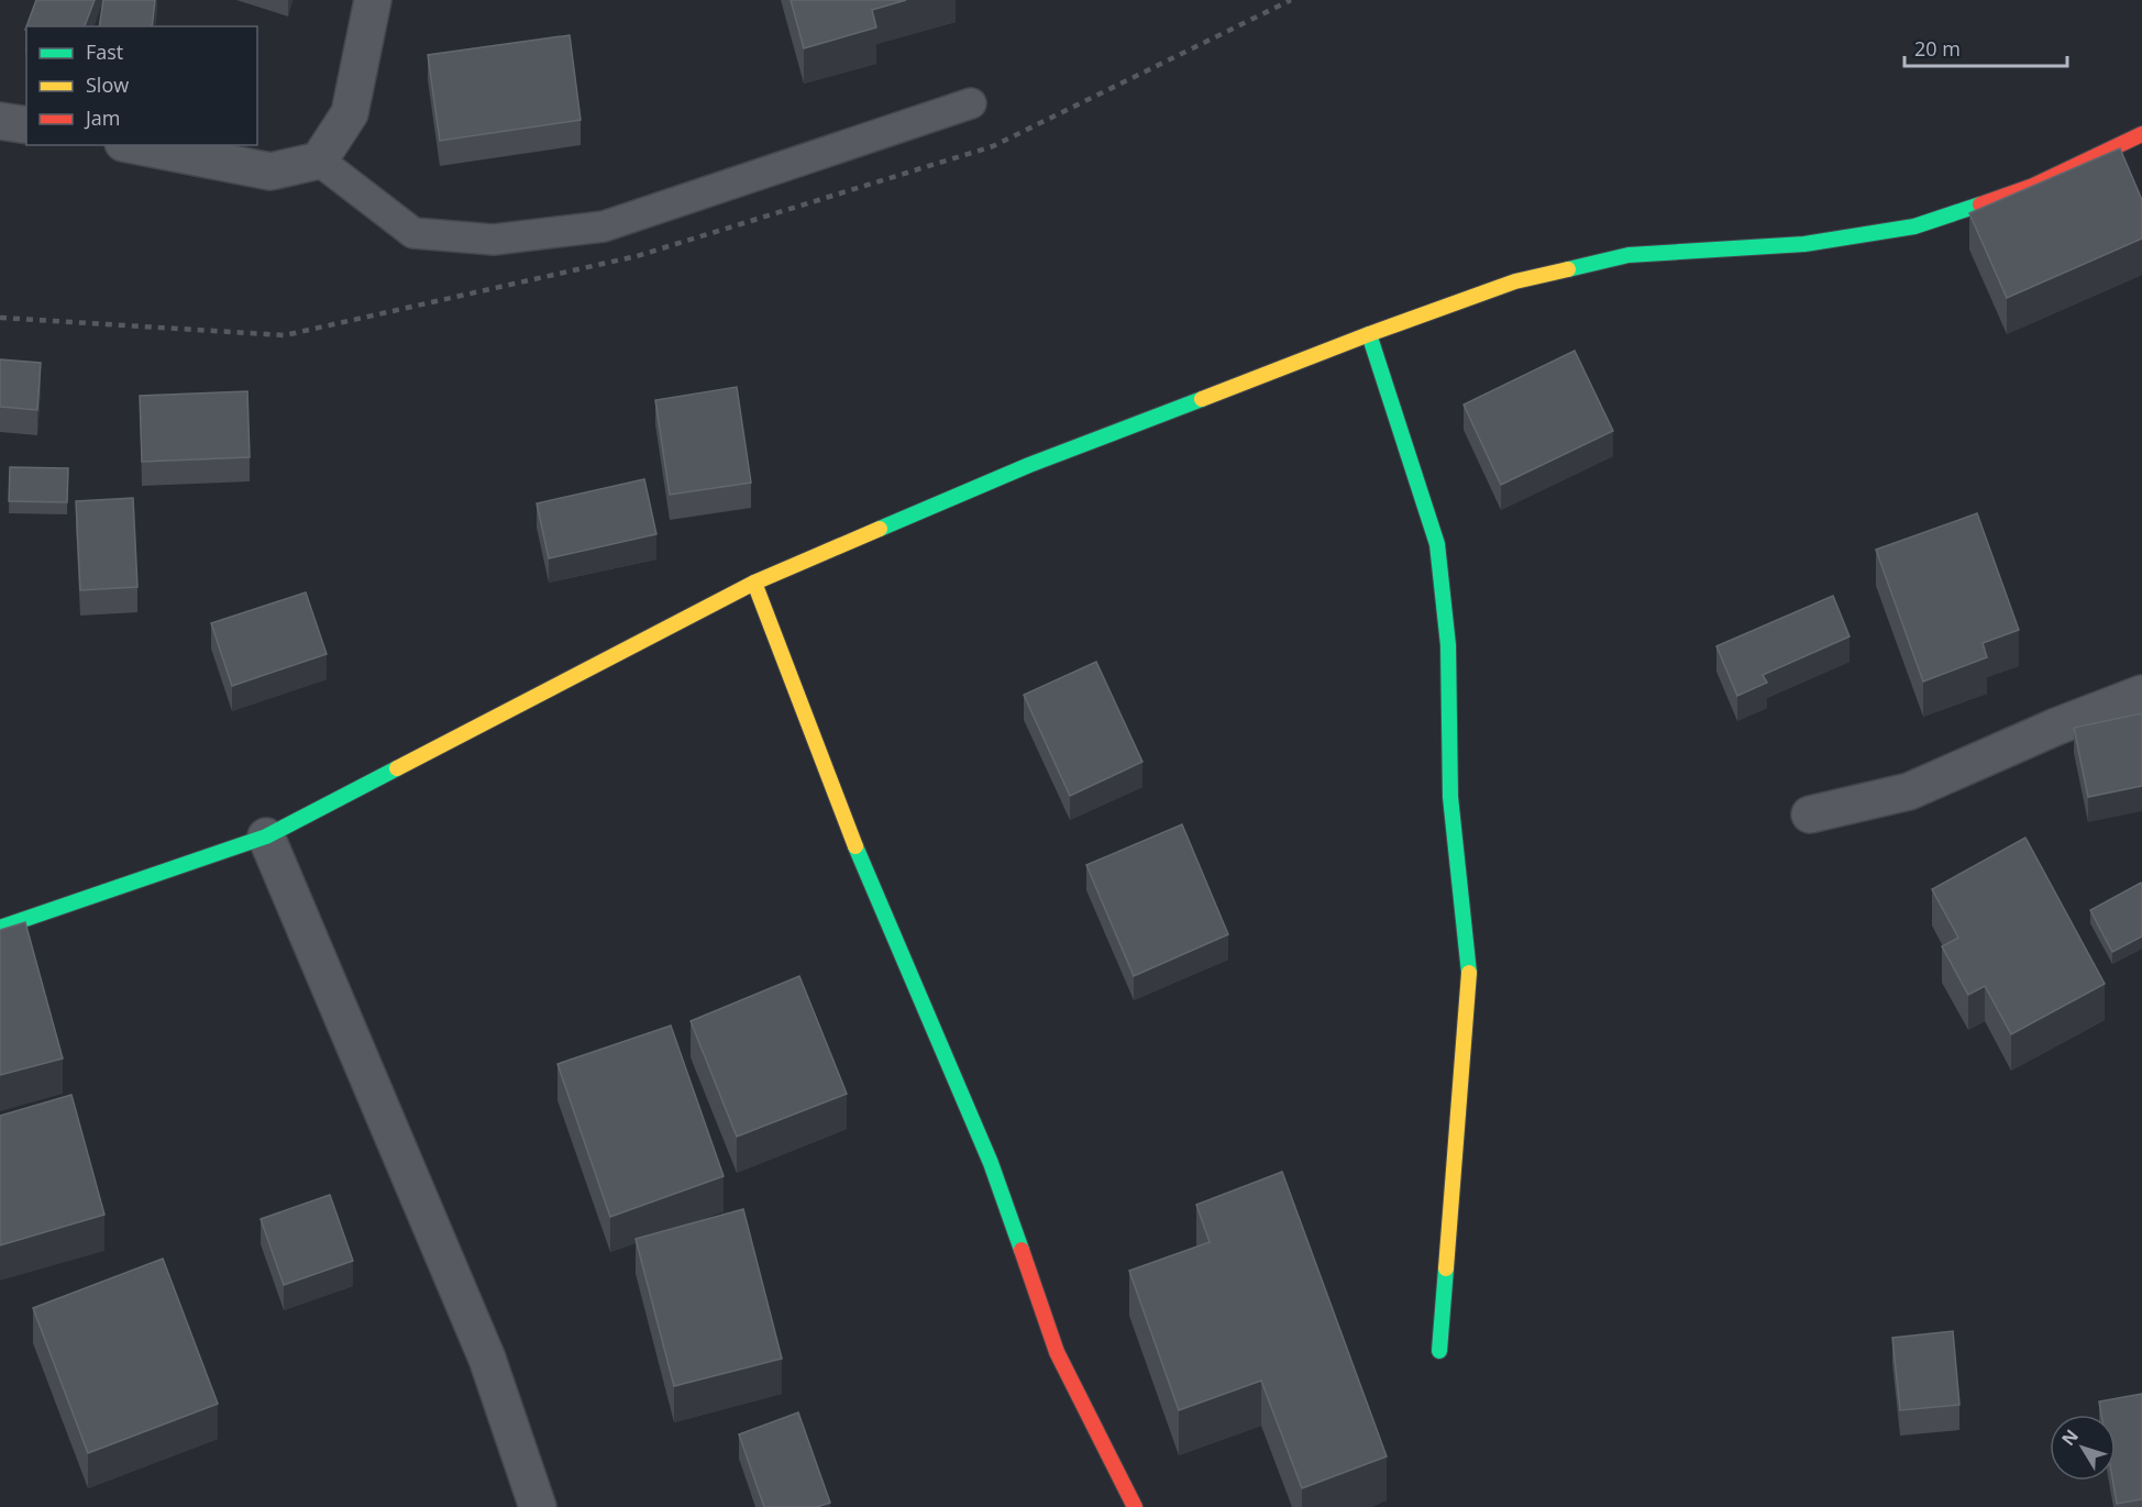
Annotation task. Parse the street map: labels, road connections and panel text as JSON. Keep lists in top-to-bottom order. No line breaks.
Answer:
{"legend":["Fast","Slow","Jam"],"scale_bar":"20 m","north":"top left"}
